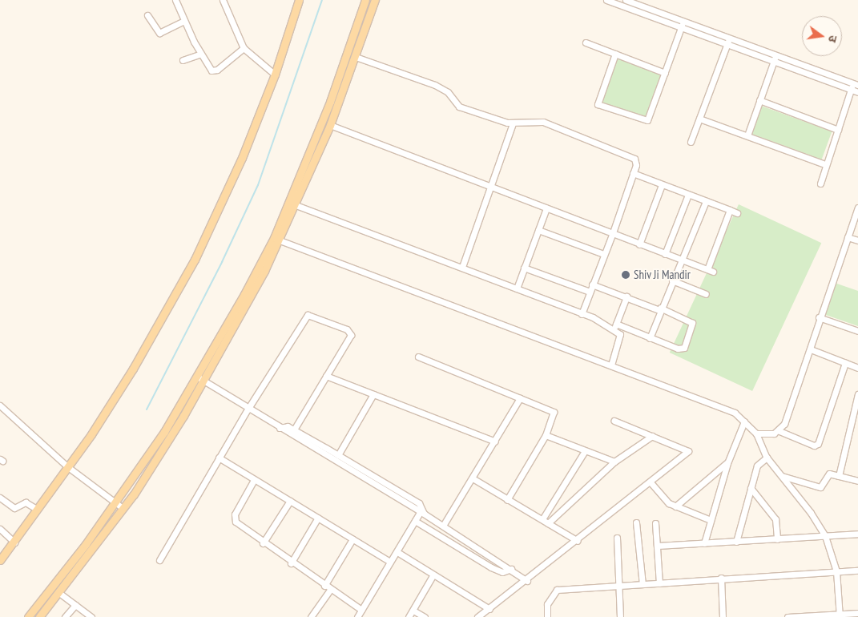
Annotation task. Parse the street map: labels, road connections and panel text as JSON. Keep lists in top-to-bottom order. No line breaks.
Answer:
{"places":["Shiv Ji Mandir"],"north":"right"}
